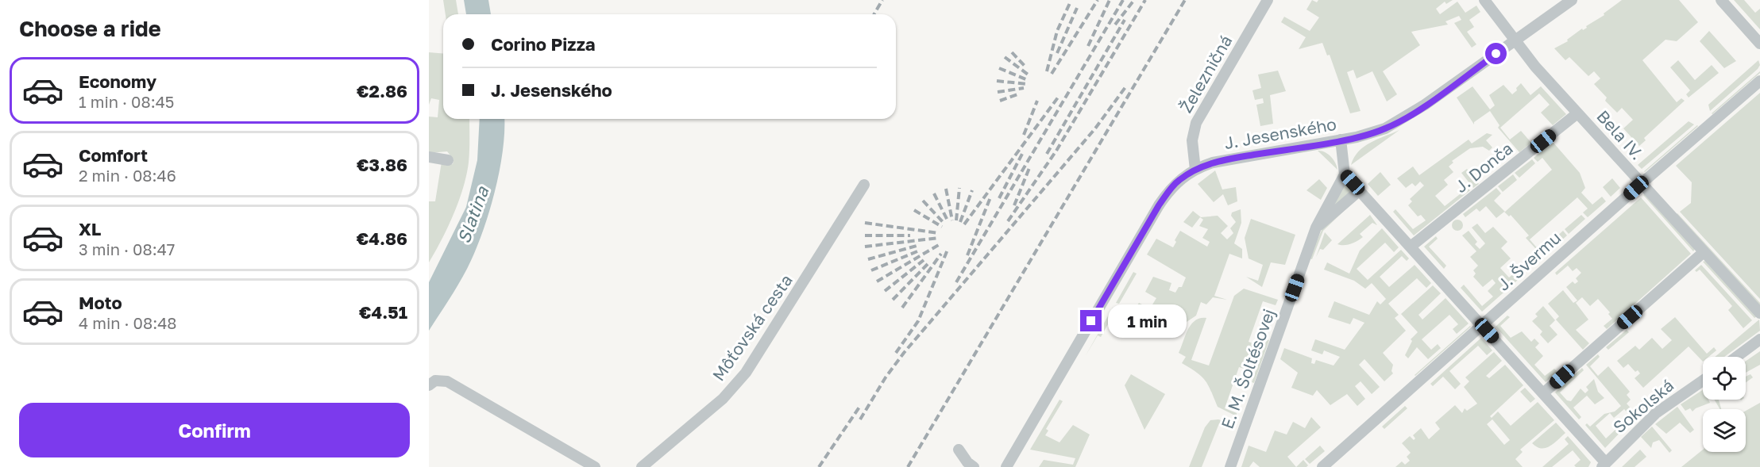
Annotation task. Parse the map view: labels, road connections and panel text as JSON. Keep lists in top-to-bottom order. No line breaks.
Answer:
{"streets":{"street":["Železničná","J. Jesenského","Bela IV.","J. Donča","J. Švermu","Môťovská cesta","E. M. Šoltésovej","Sokolská"]},"crossings":[["Železničná","J. Jesenského"],["J. Jesenského","Bela IV."],["Bela IV.","J. Donča"],["Bela IV.","J. Švermu"]],"water":["Slatina"],"page":{"heading":"Choose a ride","banner":["Corino Pizza","J. Jesenského"],"list":[{"name":"Economy","note":"1 min · 08:45","value":"€2.86"},{"name":"Comfort","note":"2 min · 08:46","value":"€3.86"},{"name":"XL","note":"3 min · 08:47","value":"€4.86"},{"name":"Moto","note":"4 min · 08:48","value":"€4.51"}],"bubble":"1 min","buttons":"Confirm"}}
